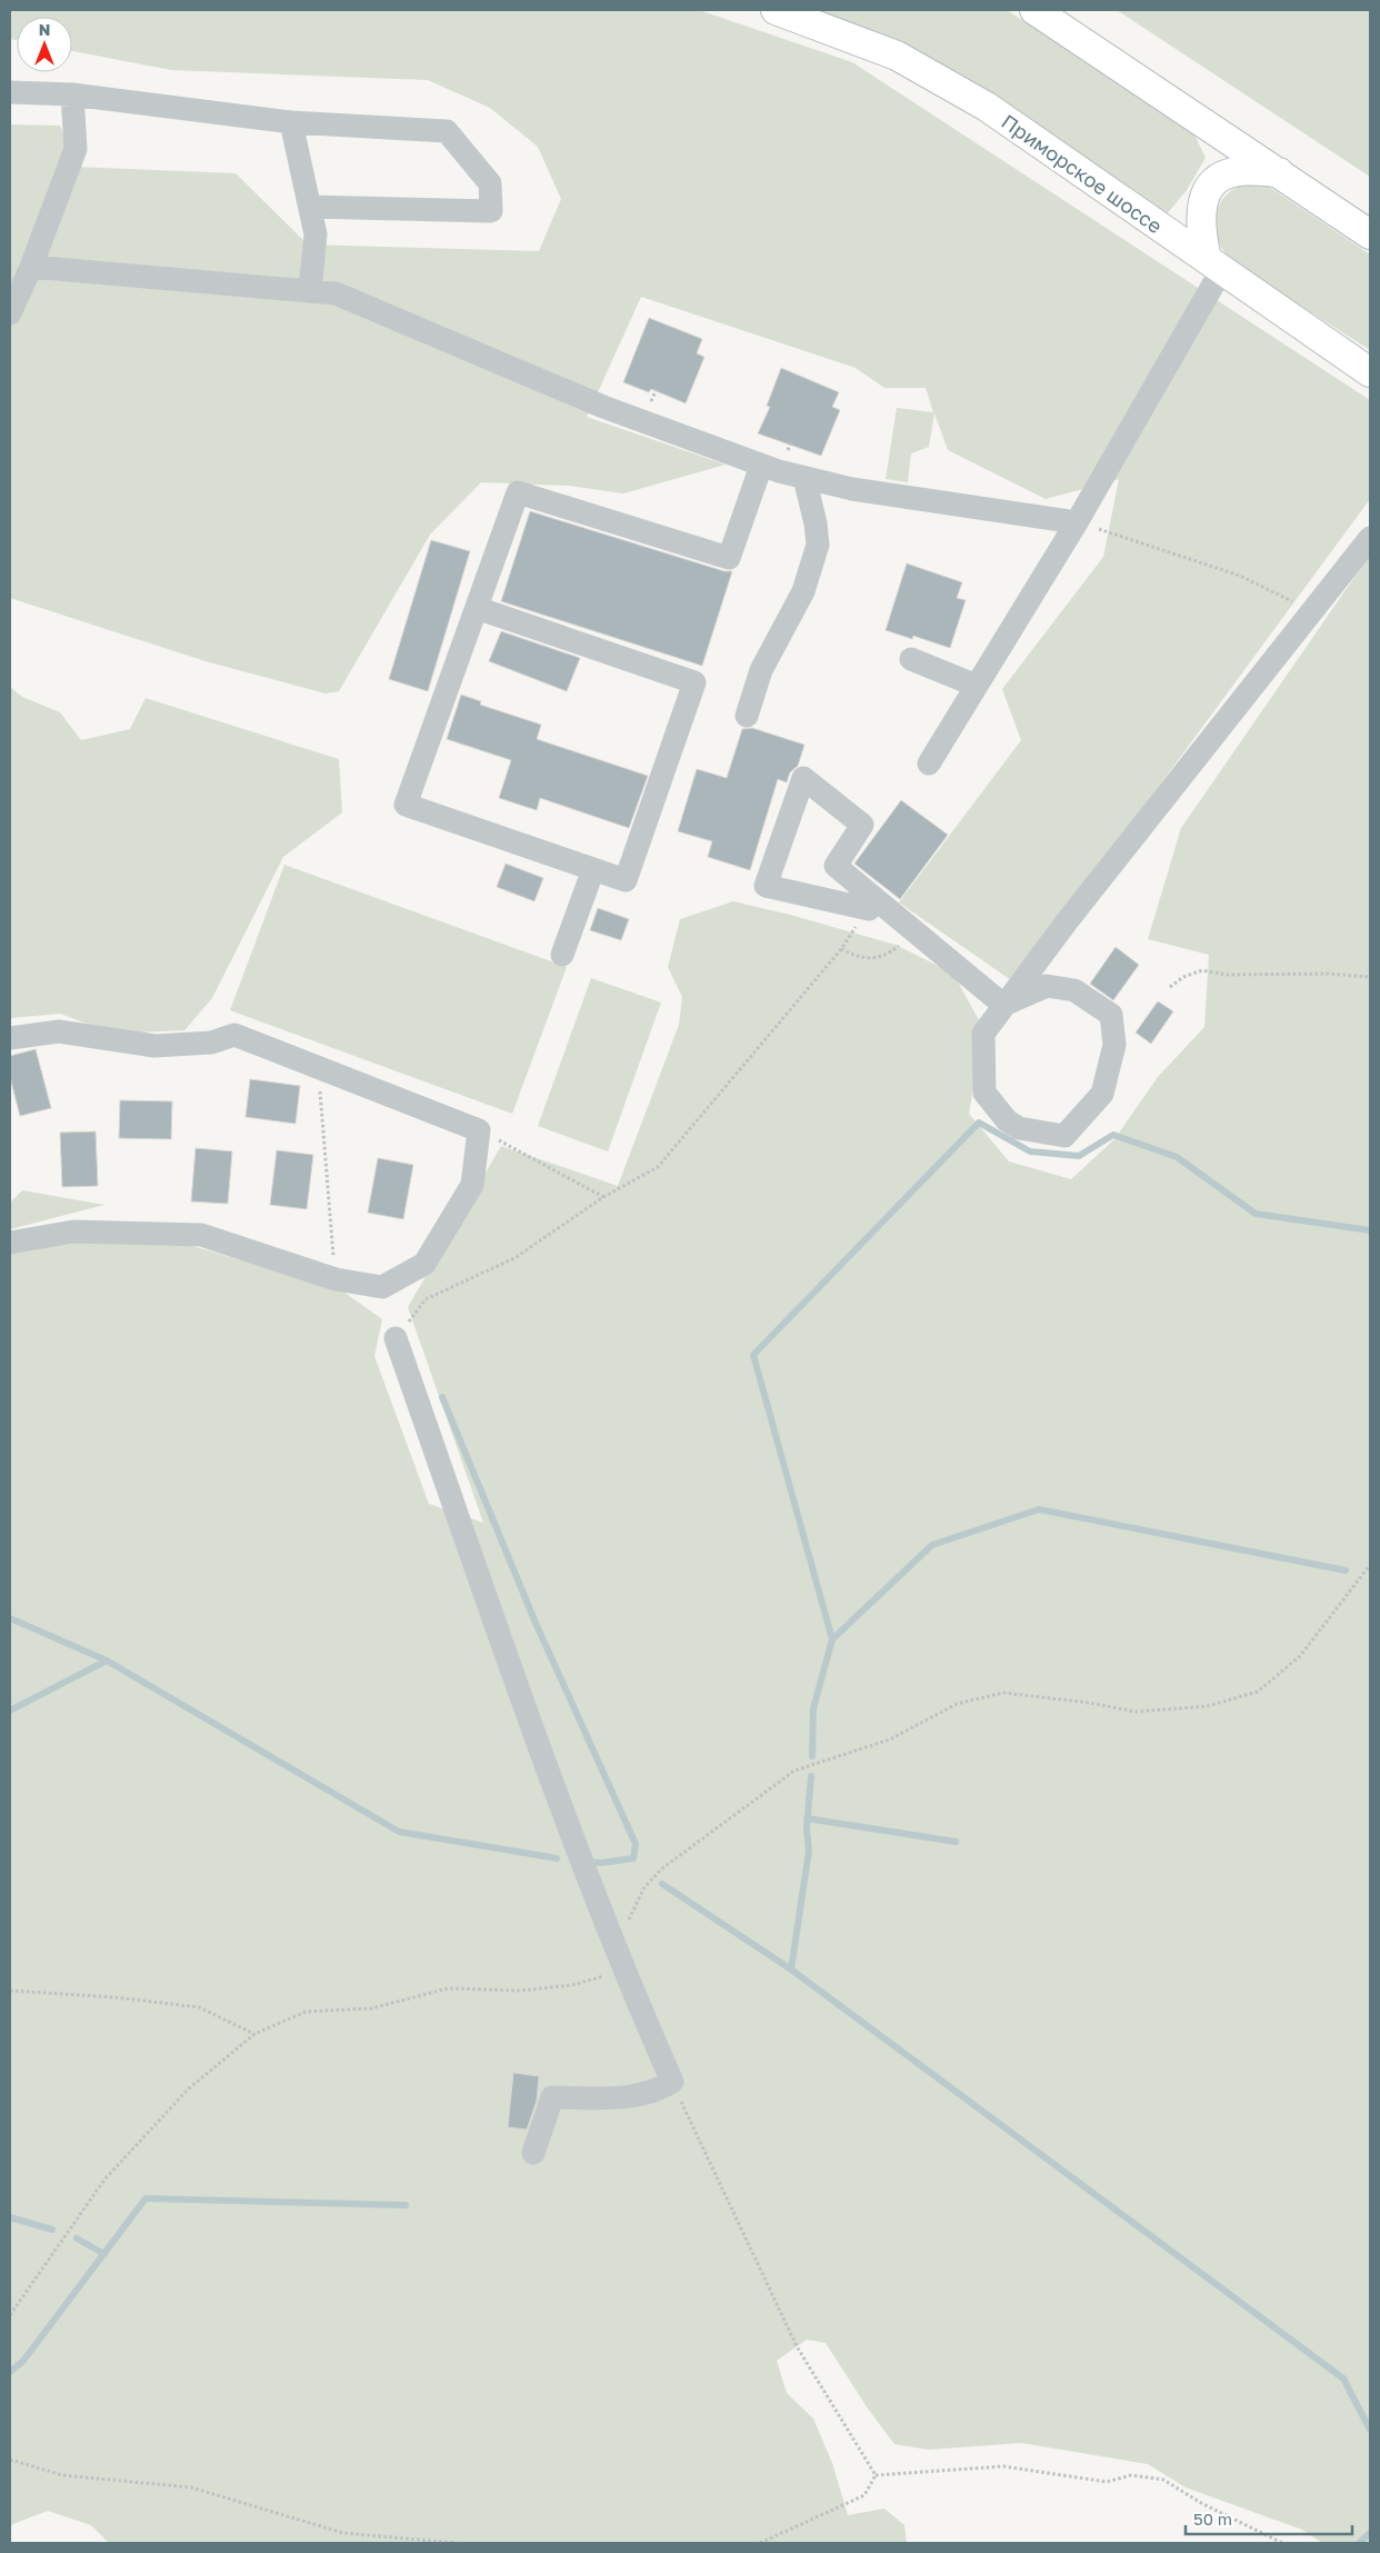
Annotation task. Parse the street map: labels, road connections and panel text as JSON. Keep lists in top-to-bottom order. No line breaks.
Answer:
{"streets":{"main road":["Приморское шоссе"]},"scale_bar":"50 m","north":"top"}
